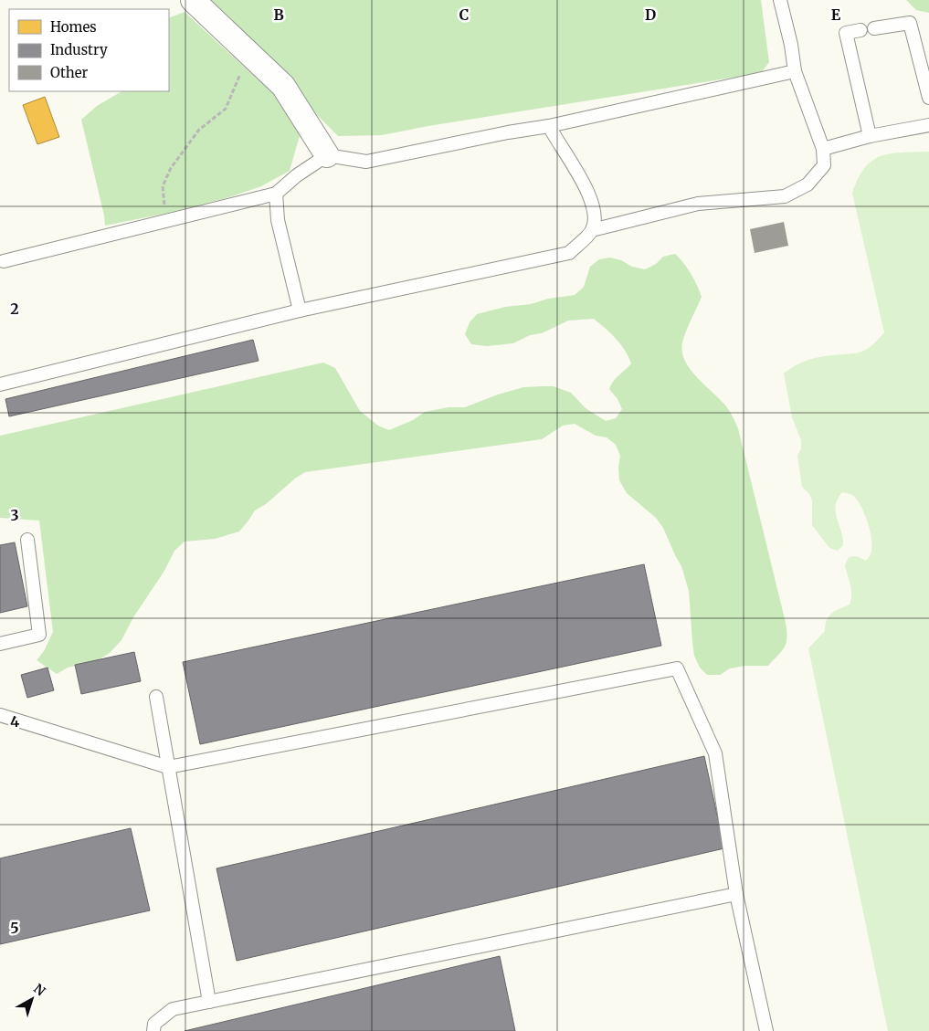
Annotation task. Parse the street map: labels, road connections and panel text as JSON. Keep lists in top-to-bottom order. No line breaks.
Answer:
{"legend":["Homes","Industry","Other"],"north":"top right","grid":{"columns":["B","C","D","E"],"rows":["2","3","4","5"]}}
